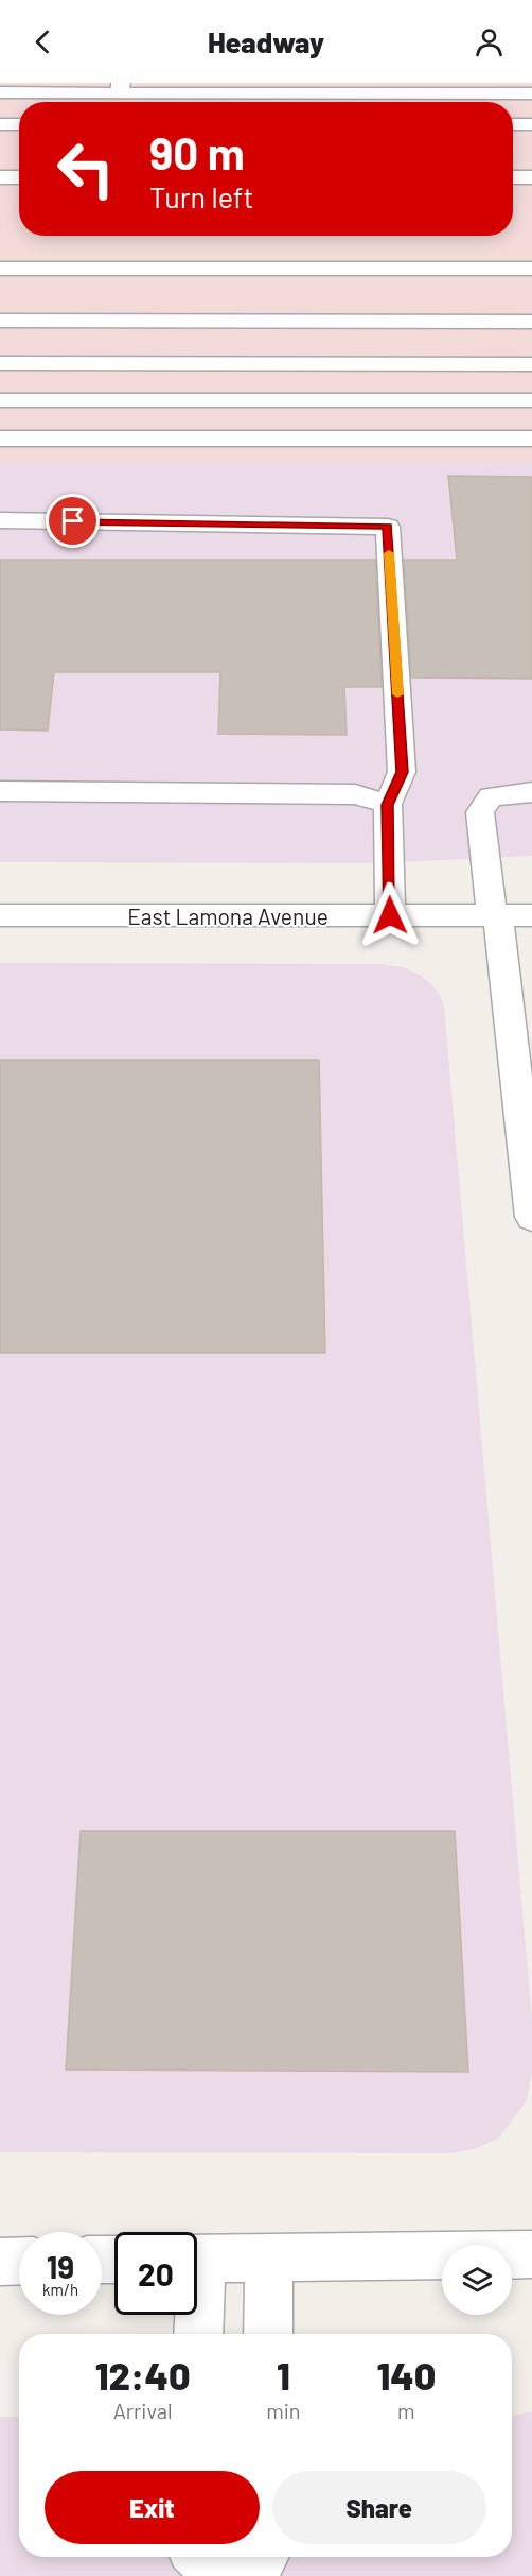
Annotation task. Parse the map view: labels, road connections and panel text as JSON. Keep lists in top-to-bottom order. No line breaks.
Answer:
{"streets":{"street":["East Lamona Avenue"]},"page":{"header":"Headway","turn":["90 m","Turn left"],"speed":"19 km/h","limit":"20","eta":["12:40","Arrival","1","min","140","m"],"buttons":["Exit","Share"]}}
